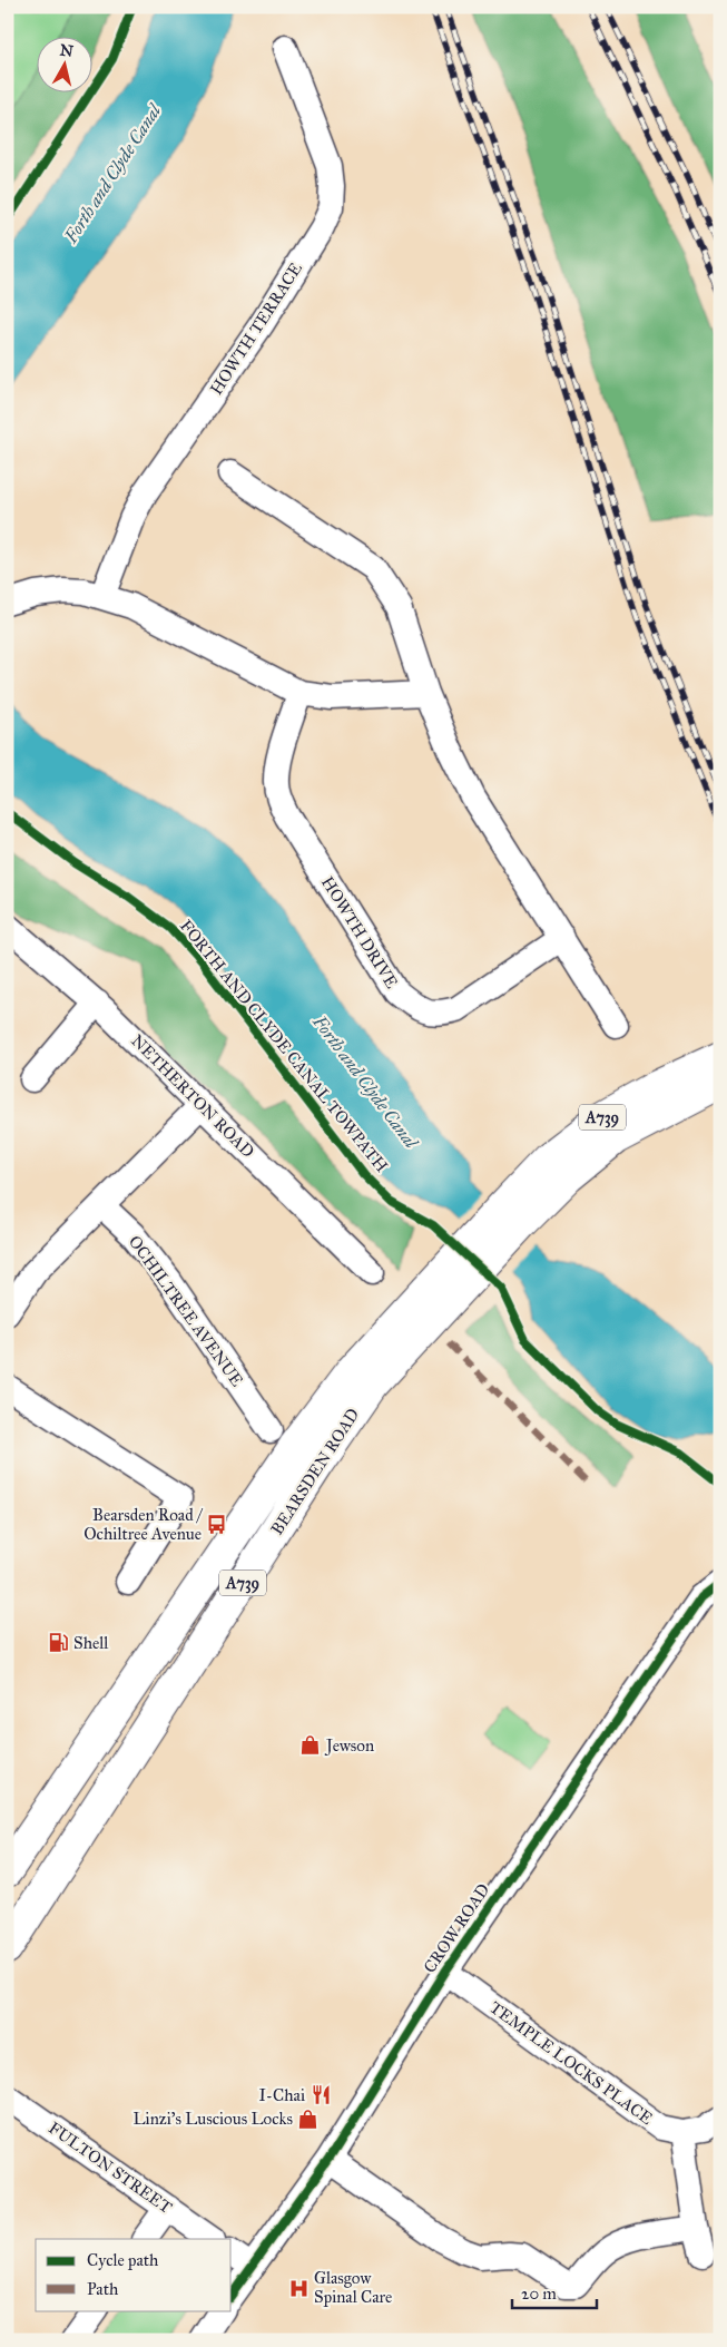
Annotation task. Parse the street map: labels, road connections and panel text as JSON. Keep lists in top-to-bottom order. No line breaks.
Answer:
{"streets":{"main road":["A739","BEARSDEN ROAD"],"street":["HOWTH TERRACE","HOWTH DRIVE","NETHERTON ROAD","OCHILTREE AVENUE","CROW ROAD","TEMPLE LOCKS PLACE","FULTON STREET"],"cycle path":["FORTH AND CLYDE CANAL TOWPATH"]},"crossings":[["CROW ROAD","TEMPLE LOCKS PLACE"]],"water":["Forth and Clyde Canal"],"places":{"bus stop":["Bearsden Road / Ochiltree Avenue"],"fuel station":["Shell"],"shop":["Jewson","Linzi's Luscious Locks"],"restaurant":["I-Chai"],"hospital":["Glasgow Spinal Care"]},"legend":["Cycle path","Path"],"scale_bar":"20 m","north":"top"}
